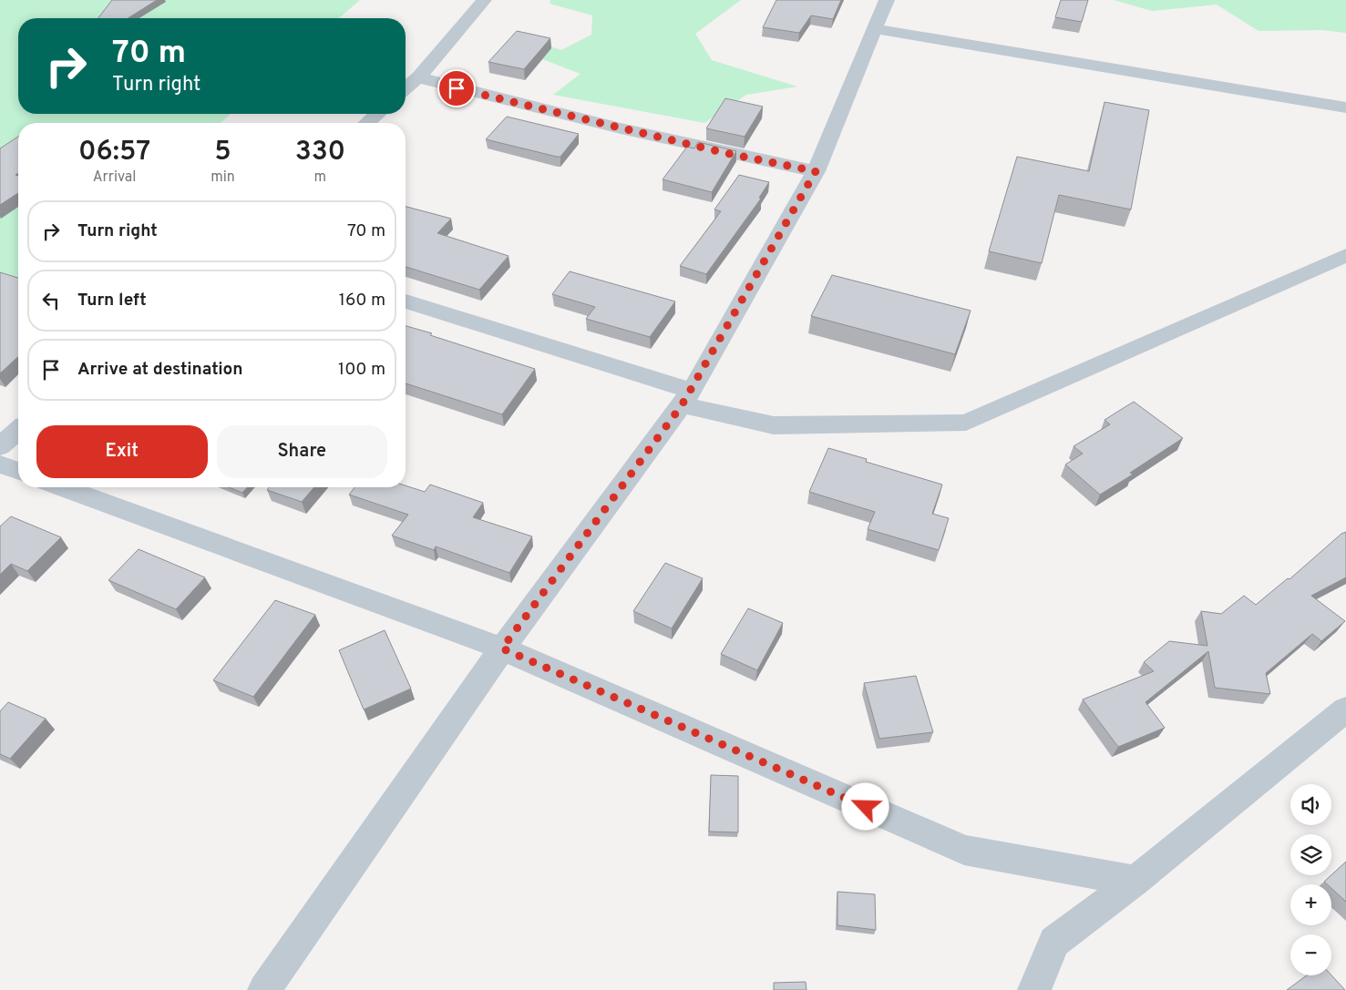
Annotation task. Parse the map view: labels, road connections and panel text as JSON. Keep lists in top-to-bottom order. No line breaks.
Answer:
{"page":{"turn":["70 m","Turn right"],"eta":["06:57","Arrival","5","min","330","m"],"list":[{"name":"Turn right","value":"70 m"},{"name":"Turn left","value":"160 m"},{"name":"Arrive at destination","value":"100 m"}],"buttons":["Exit","Share"],"map_buttons":["+","−"]}}
